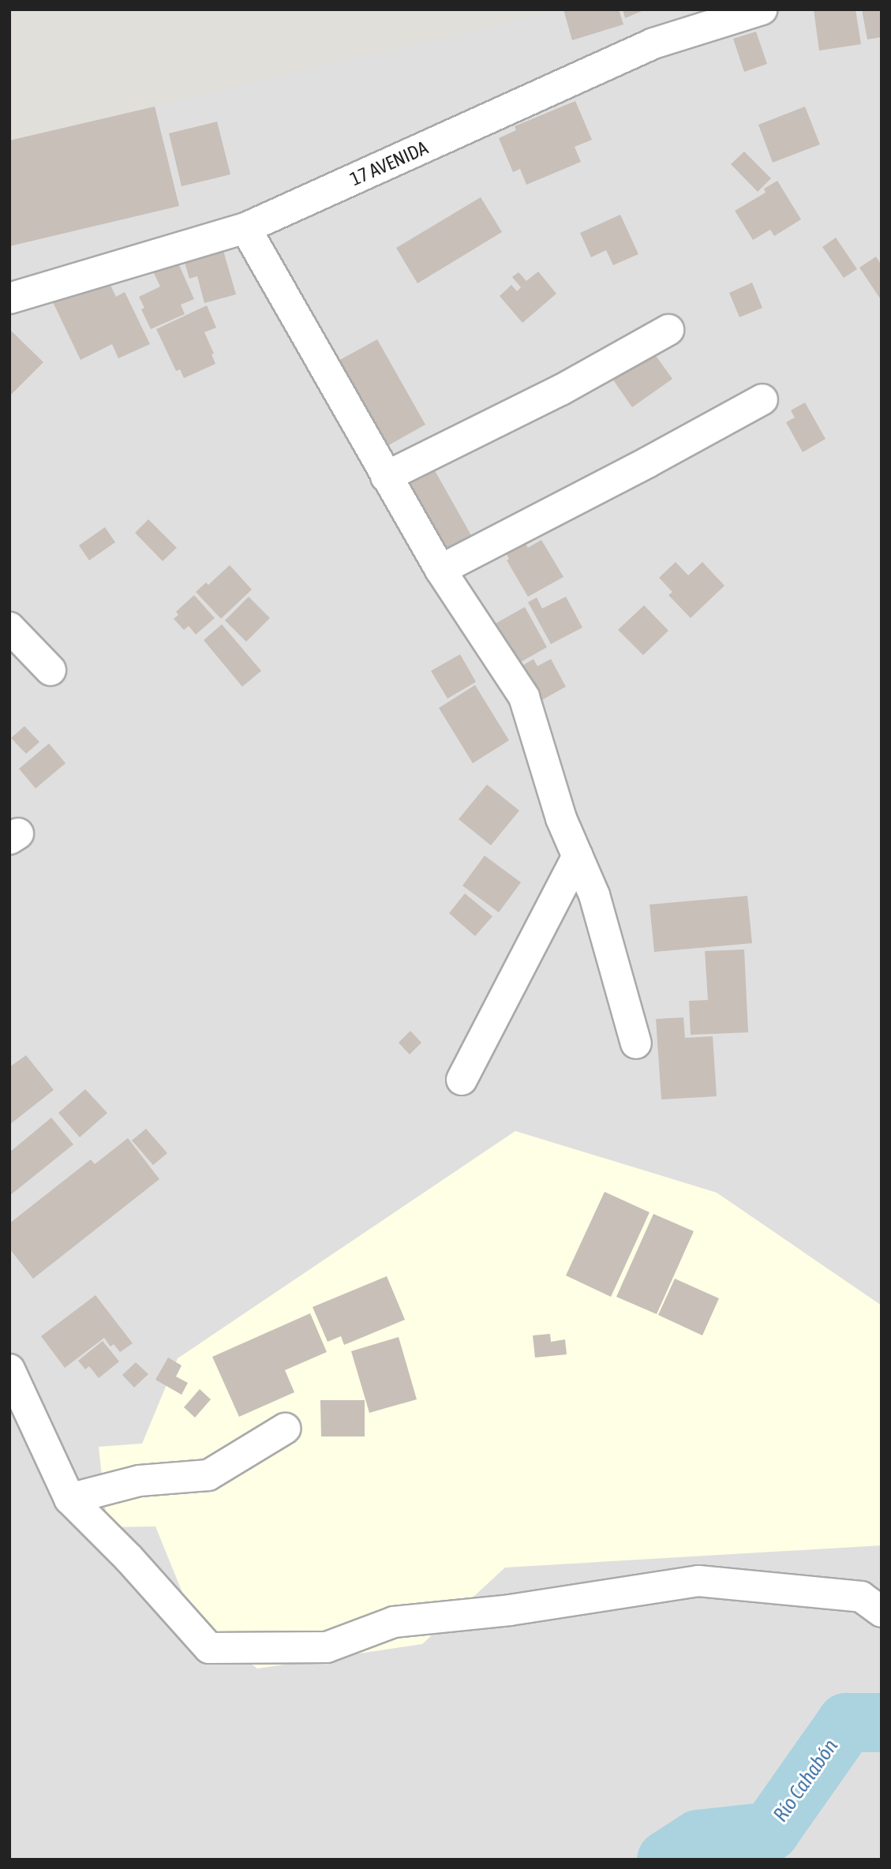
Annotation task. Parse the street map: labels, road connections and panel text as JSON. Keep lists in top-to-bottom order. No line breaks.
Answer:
{"streets":{"street":["17 AVENIDA"]},"water":["Río Cahabón"]}
